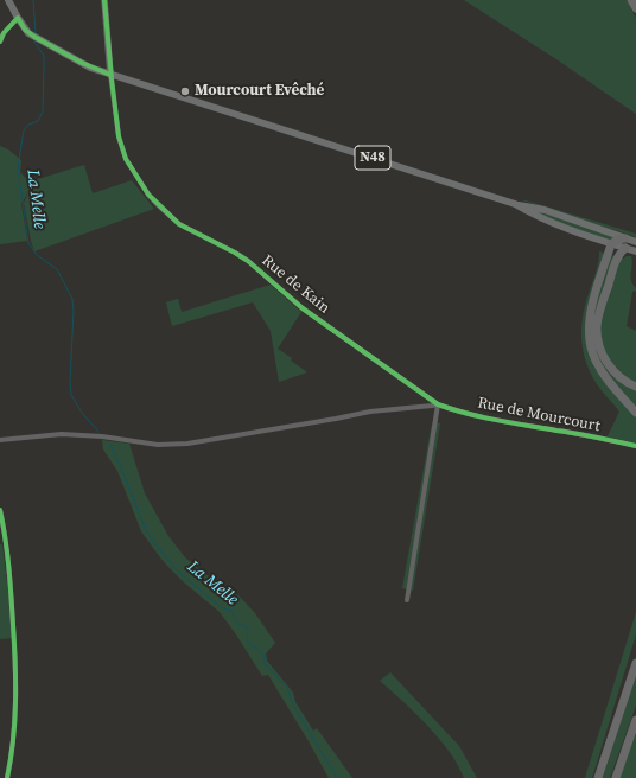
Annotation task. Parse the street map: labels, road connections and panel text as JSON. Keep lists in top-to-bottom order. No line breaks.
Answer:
{"streets":{"main road":["N48"],"street":["Rue de Kain","Rue de Mourcourt"]},"crossings":[["N48","Rue de Kain"],["Rue de Kain","Rue de Mourcourt"]],"water":["La Melle"],"places":["Mourcourt Evêché"]}
